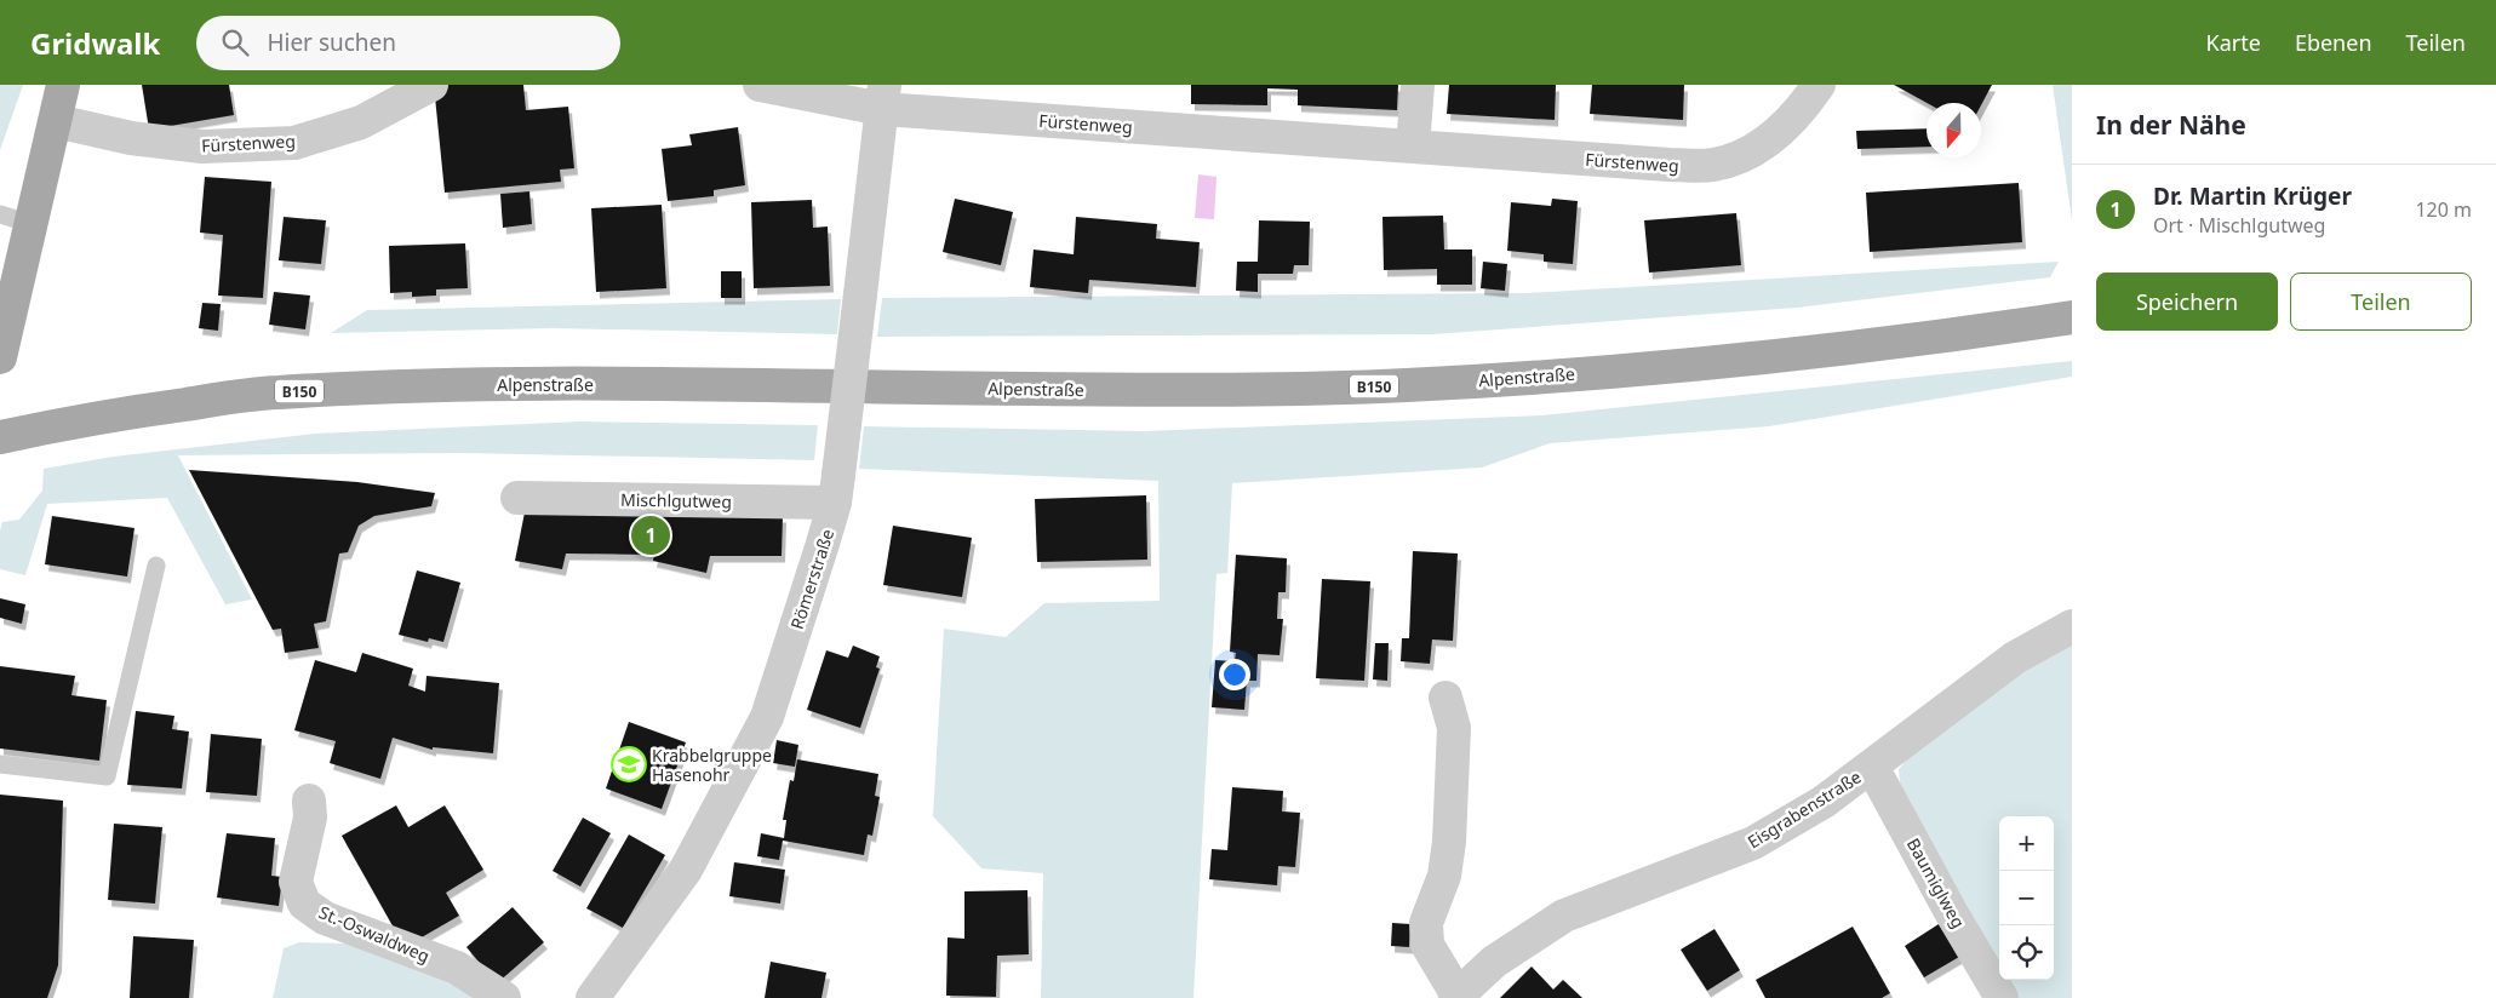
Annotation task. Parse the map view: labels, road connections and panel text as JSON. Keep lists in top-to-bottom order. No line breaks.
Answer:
{"streets":{"main road":["Alpenstraße","B150"],"street":["Fürstenweg","Mischlgutweg","Römerstraße","Eisgrabenstraße","Baumiglweg","St.-Oswaldweg"]},"crossings":[["Fürstenweg","Römerstraße"],["Mischlgutweg","Römerstraße"],["Eisgrabenstraße","Baumiglweg"]],"places":{"school or university":["Krabbelgruppe Hasenohr"]},"north":"bottom","page":{"header":"Gridwalk","search":"Hier suchen","nav":["Karte","Ebenen","Teilen"],"heading":"In der Nähe","list":[{"mark":"1","name":"Dr. Martin Krüger","note":"Ort · Mischlgutweg","value":"120 m"}],"buttons":["Speichern","Teilen"],"pins":"1","map_buttons":["+","−"]}}
